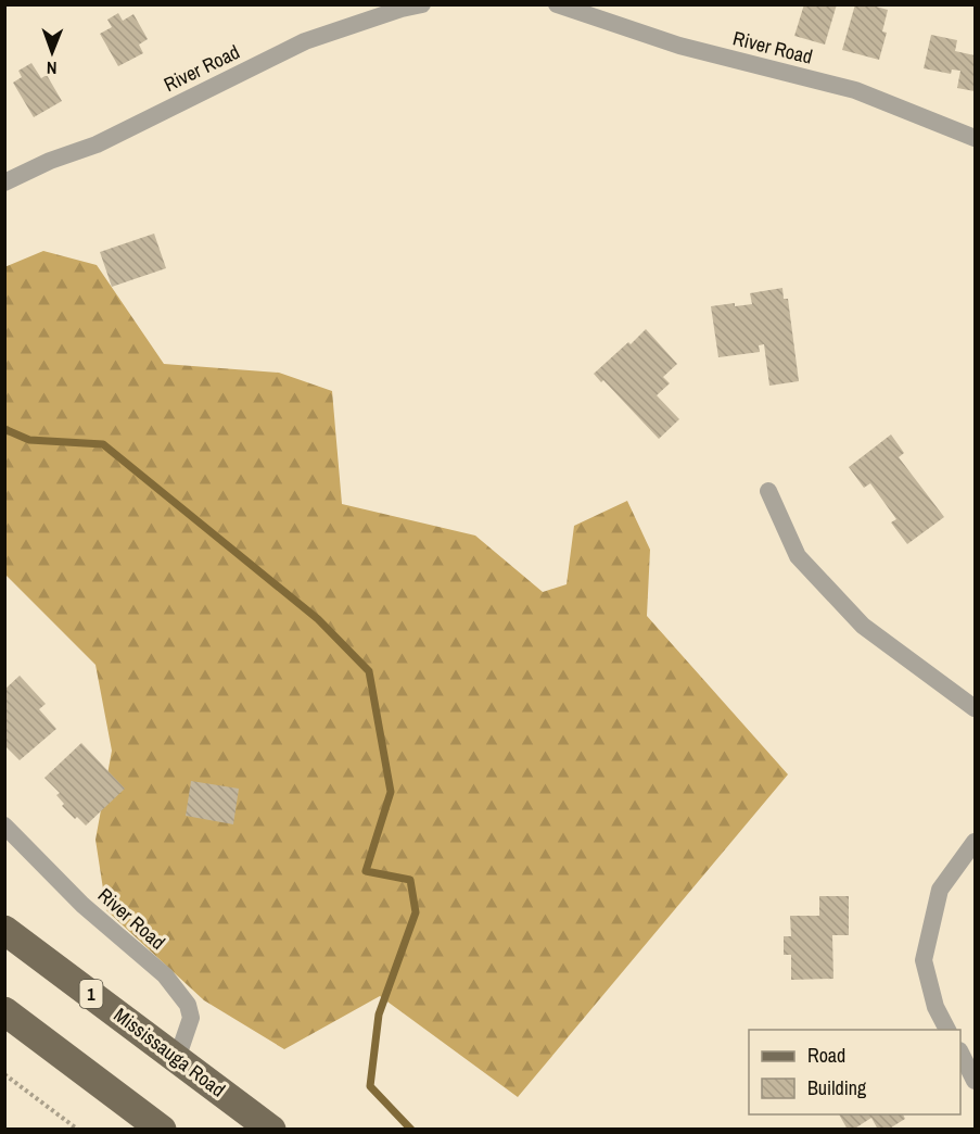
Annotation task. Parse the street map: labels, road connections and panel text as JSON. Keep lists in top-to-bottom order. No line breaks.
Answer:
{"streets":{"main road":["1","Mississauga Road"],"street":["River Road"]},"crossings":[["River Road","Mississauga Road"]],"legend":["Road","Building"],"north":"bottom"}
